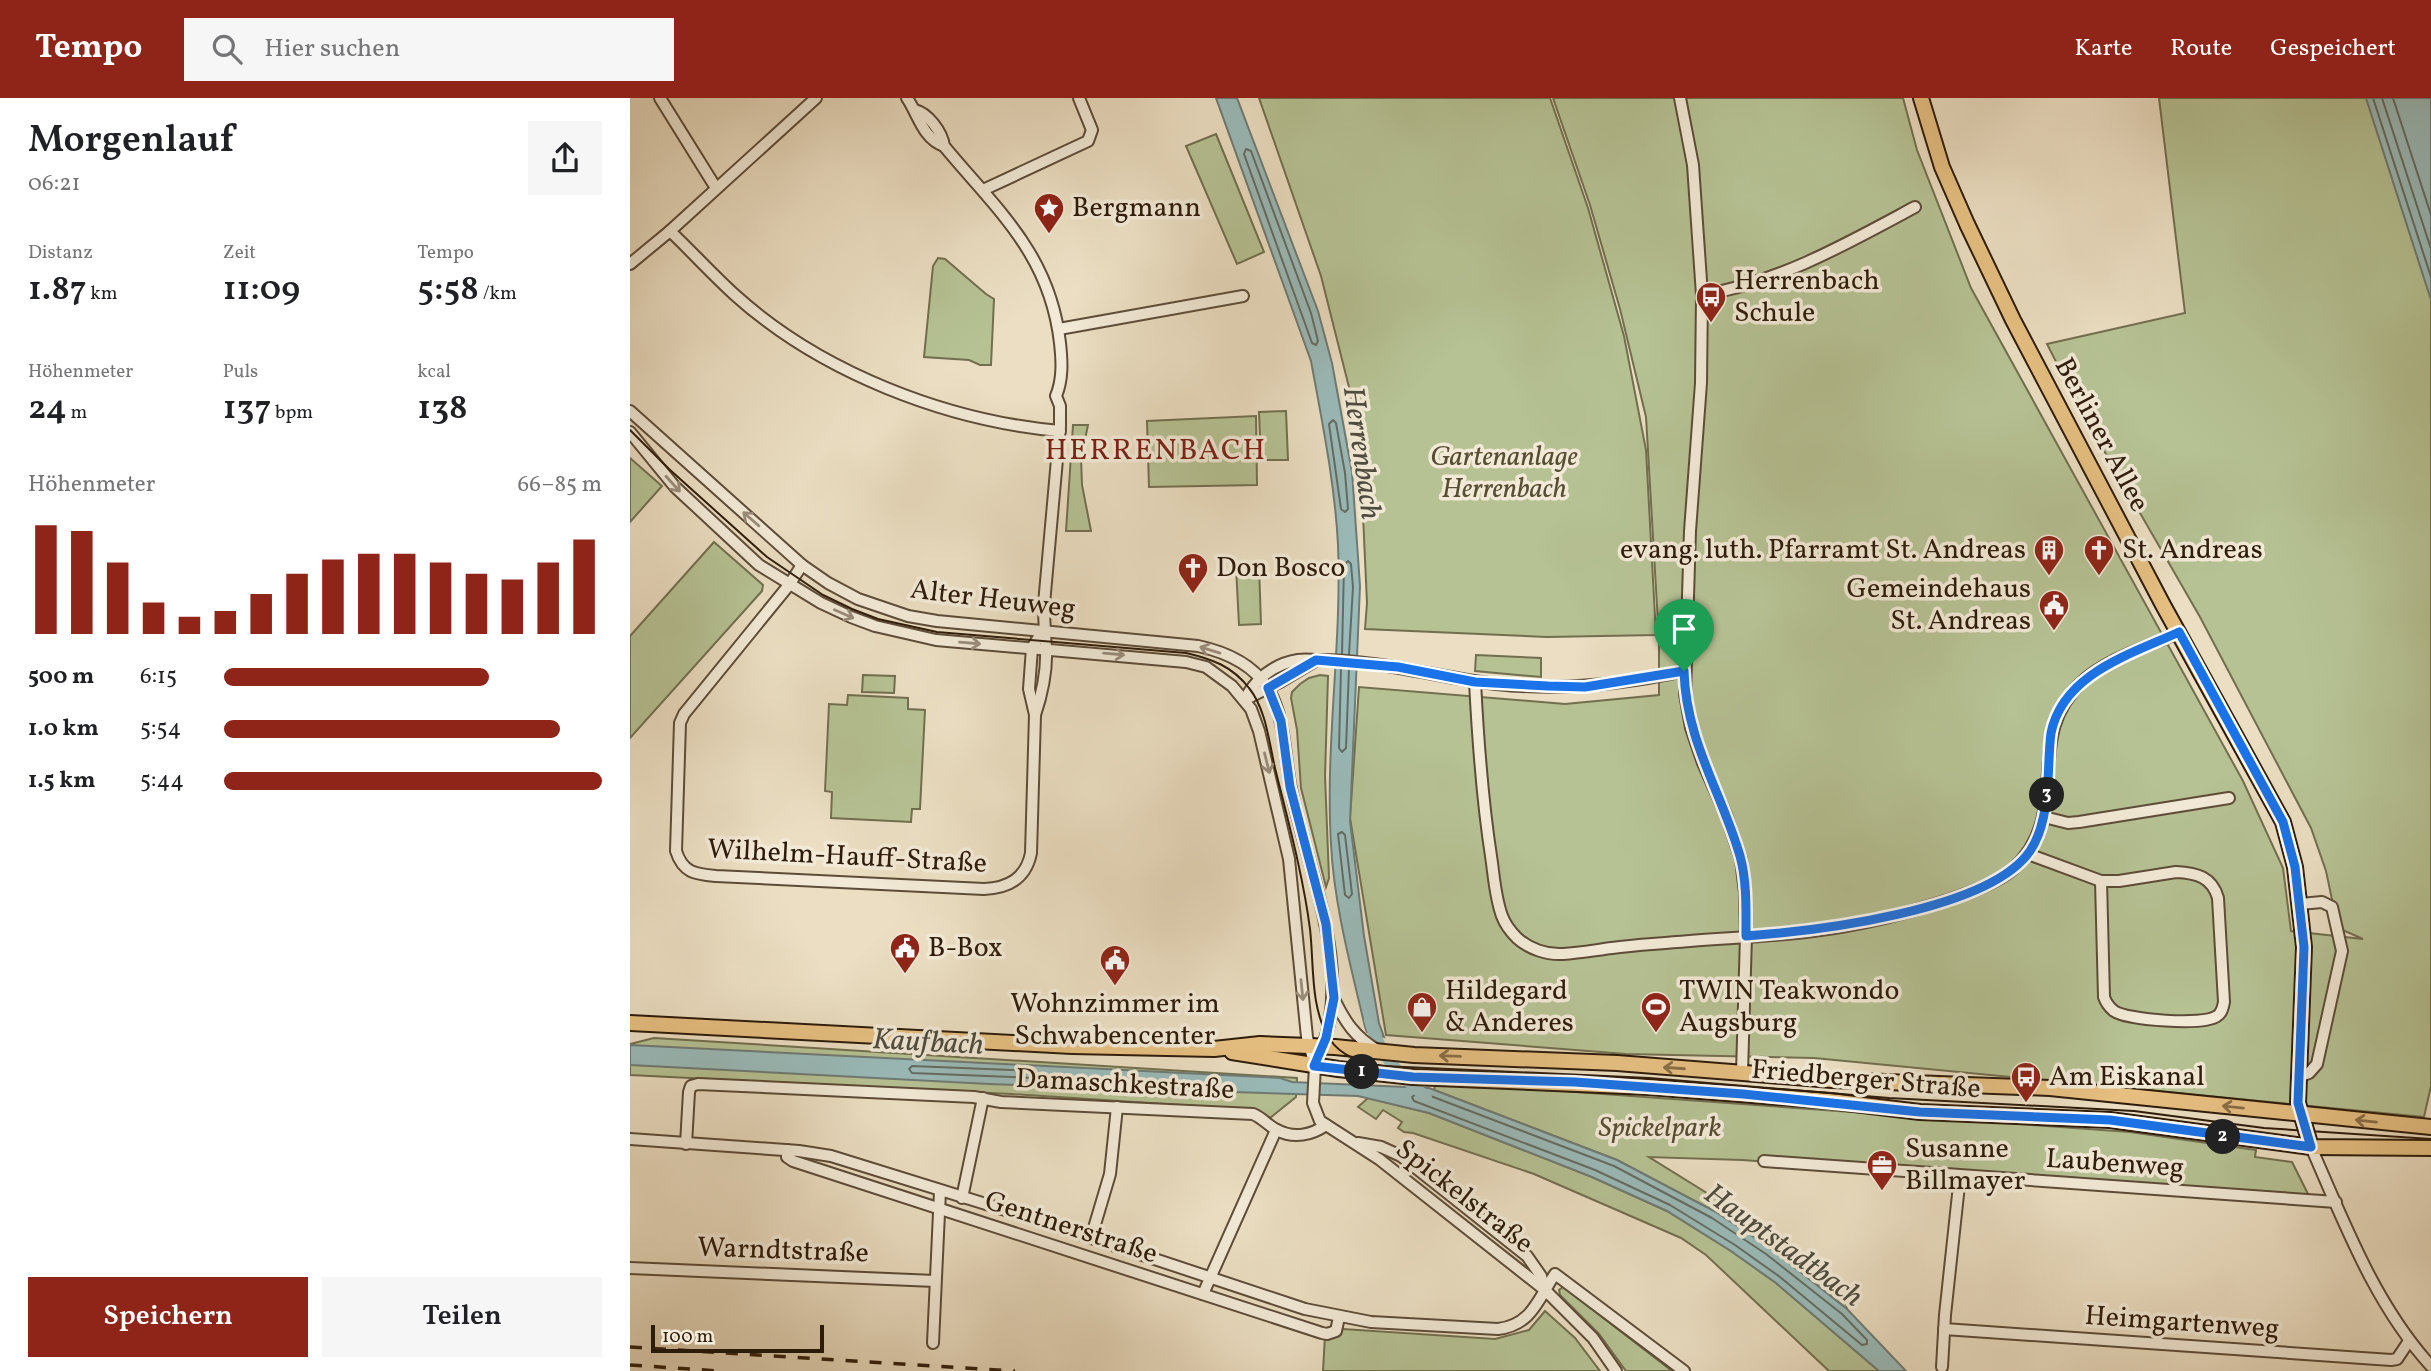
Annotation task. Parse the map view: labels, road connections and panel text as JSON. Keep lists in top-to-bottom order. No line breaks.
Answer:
{"streets":{"main road":["Berliner Allee","Friedberger Straße"],"street":["Alter Heuweg","Wilhelm-Hauff-Straße","Damaschkestraße","Laubenweg","Spickelstraße","Gentnerstraße","Warndtstraße","Heimgartenweg"]},"crossings":[["Berliner Allee","Friedberger Straße"],["Alter Heuweg","Wilhelm-Hauff-Straße"],["Alter Heuweg","Friedberger Straße"],["Damaschkestraße","Gentnerstraße"],["Spickelstraße","Gentnerstraße"]],"districts":["HERRENBACH"],"water":["Herrenbach","Kaufbach","Hauptstadtbach"],"parks":["Gartenanlage Herrenbach","Spickelpark"],"places":{"place":["Bergmann"],"bus stop":["Herrenbach Schule","Am Eiskanal"],"building":["evang. luth. Pfarramt St. Andreas"],"church":["St. Andreas","Don Bosco"],"public building":["Gemeindehaus St. Andreas","B-Box","Wohnzimmer im Schwabencenter"],"shop":["Hildegard & Anderes"],"sports":["TWIN Teakwondo Augsburg"],"office":["Susanne Billmayer"]},"scale_bar":"100 m","page":{"header":"Tempo","search":"Hier suchen","nav":["Karte","Route","Gespeichert"],"heading":["Morgenlauf","06:21"],"stats":[["Distanz","1.87 km"],["Zeit","11:09"],["Tempo","5:58 /km"],["Höhenmeter","24 m"],["Puls","137 bpm"],["kcal","138"]],"chart":["Höhenmeter","66–85 m"],"list":[{"name":"500 m","note":"6:15"},{"name":"1.0 km","note":"5:54"},{"name":"1.5 km","note":"5:44"}],"pins":["3","1","2"],"buttons":["Speichern","Teilen"],"scale":"100 m"}}
